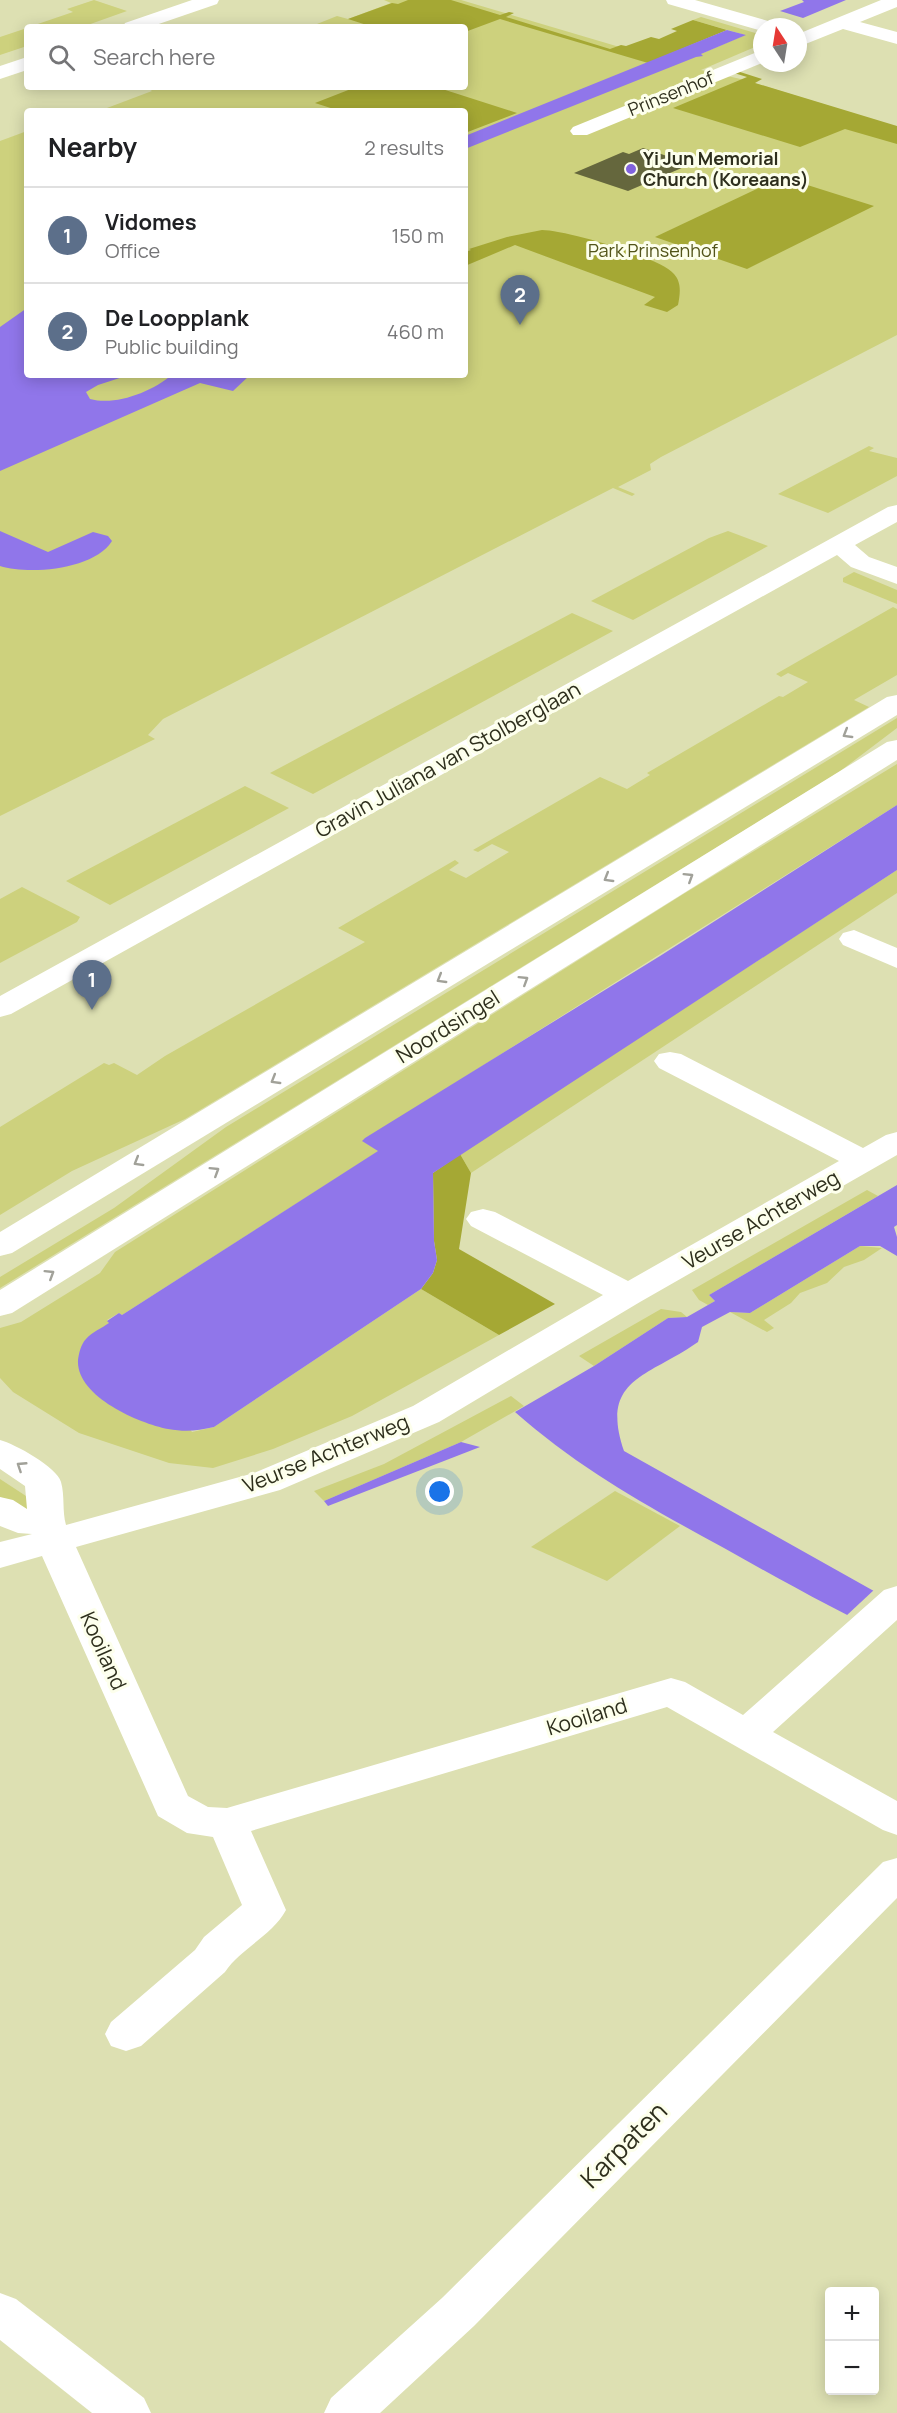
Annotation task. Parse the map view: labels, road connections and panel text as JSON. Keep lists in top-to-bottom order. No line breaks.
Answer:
{"streets":{"street":["Prinsenhof","Gravin Juliana van Stolberglaan","Noordsingel","Veurse Achterweg","Kooiland","Karpaten"]},"crossings":[["Veurse Achterweg","Kooiland"]],"parks":["Park Prinsenhof"],"places":["Yi Jun Memorial Church (Koreaans)"],"north":"top","page":{"search":"Search here","heading":["Nearby","2 results"],"list":[{"mark":"1","name":"Vidomes","note":"Office","value":"150 m"},{"mark":"2","name":"De Loopplank","note":"Public building","value":"460 m"}],"pins":["2","1"],"map_buttons":["+","−"]}}
